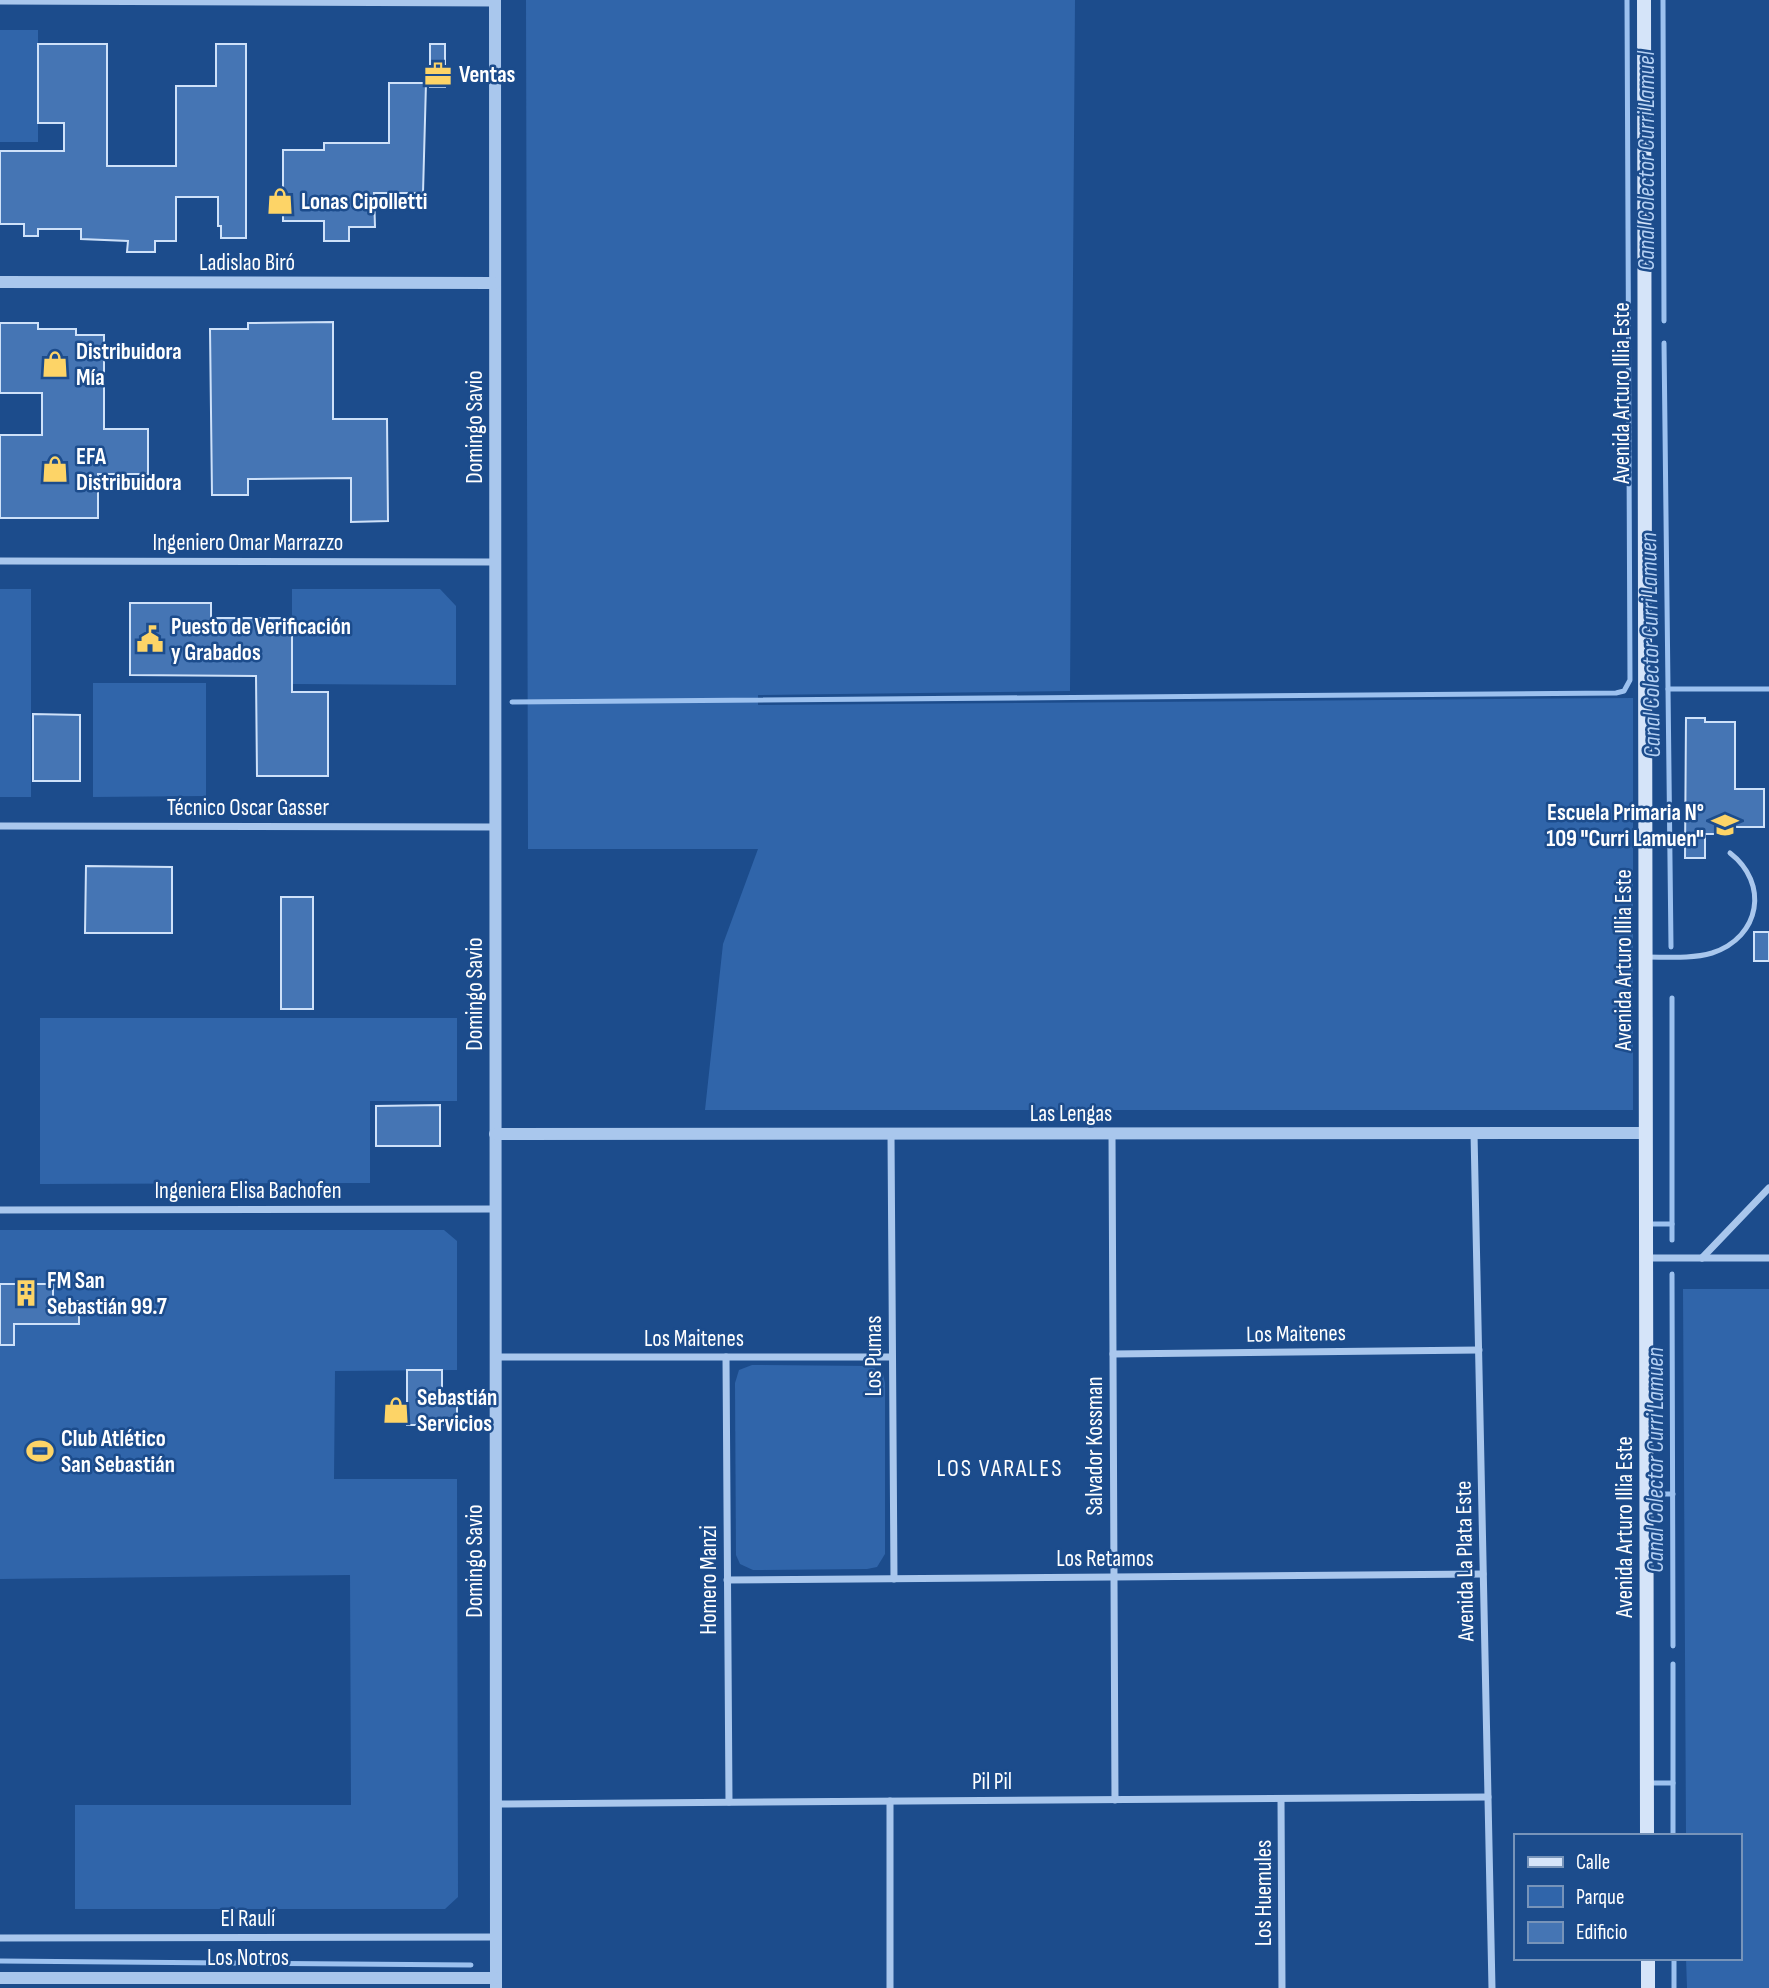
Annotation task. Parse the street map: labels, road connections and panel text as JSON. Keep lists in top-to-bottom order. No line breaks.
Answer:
{"streets":{"main road":["Avenida Arturo Illia Este"],"street":["Ladislao Biró","Domingo Savio","Ingeniero Omar Marrazzo","Técnico Oscar Gasser","Las Lengas","Ingeniera Elisa Bachofen","Los Maitenes","Los Pumas","Salvador Kossman","Los Retamos","Avenida La Plata Este","Homero Manzi","Pil Pil","Los Huemules","El Raulí","Los Notros"]},"crossings":[["Ladislao Biró","Domingo Savio"],["Avenida Arturo Illia Este","Las Lengas"],["Domingo Savio","Ingeniero Omar Marrazzo"],["Domingo Savio","Técnico Oscar Gasser"],["Domingo Savio","Las Lengas"],["Domingo Savio","Ingeniera Elisa Bachofen"],["Domingo Savio","Los Maitenes"],["Domingo Savio","Pil Pil"],["Domingo Savio","El Raulí"],["Domingo Savio","Los Notros"],["Las Lengas","Los Pumas"],["Las Lengas","Salvador Kossman"],["Las Lengas","Avenida La Plata Este"],["Los Maitenes","Los Pumas"],["Los Maitenes","Salvador Kossman"],["Los Maitenes","Avenida La Plata Este"],["Los Maitenes","Homero Manzi"],["Los Pumas","Los Retamos"],["Salvador Kossman","Los Retamos"],["Salvador Kossman","Pil Pil"],["Los Retamos","Avenida La Plata Este"],["Los Retamos","Homero Manzi"],["Avenida La Plata Este","Pil Pil"],["Homero Manzi","Pil Pil"],["Pil Pil","Los Huemules"]],"districts":["LOS VARALES"],"water":["Canal Colector Curri Lamuel","Canal Colector Curri Lamuen"],"places":{"office":["Ventas"],"shop":["Lonas Cipolletti","Distribuidora Mía","EFA Distribuidora","Sebastián Servicios"],"public building":["Puesto de Verificación y Grabados"],"school or university":["Escuela Primaria N° 109 \"Curri Lamuen\""],"building":["FM San Sebastián 99.7"],"sports":["Club Atlético San Sebastián"]},"legend":["Calle","Parque","Edificio"]}
